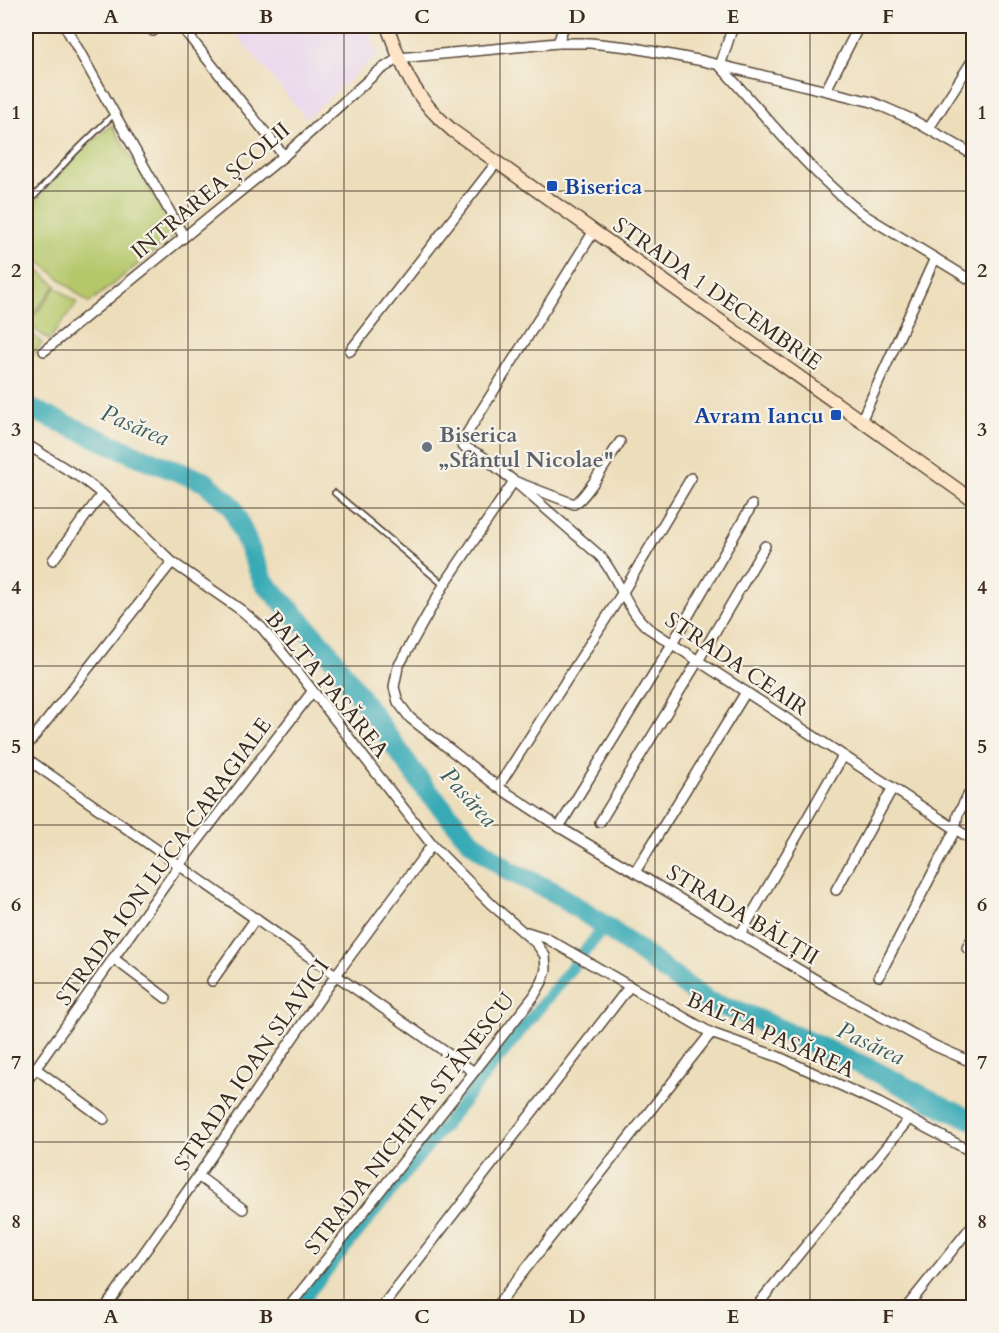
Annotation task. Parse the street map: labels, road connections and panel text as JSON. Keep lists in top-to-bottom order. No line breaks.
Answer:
{"streets":{"main road":["STRADA 1 DECEMBRIE"],"street":["INTRAREA ȘCOLII","STRADA CEAIR","BALTA PASĂREA","STRADA ION LUCA CARAGIALE","STRADA BĂLȚII","STRADA IOAN SLAVICI","STRADA NICHITA STĂNESCU"]},"crossings":[["INTRAREA ȘCOLII","STRADA 1 DECEMBRIE"],["STRADA CEAIR","STRADA BĂLȚII"],["BALTA PASĂREA","STRADA ION LUCA CARAGIALE"],["BALTA PASĂREA","STRADA IOAN SLAVICI"],["BALTA PASĂREA","STRADA NICHITA STĂNESCU"]],"water":["Pasărea"],"places":{"transit":["Biserica","Avram Iancu"],"other":["Biserica „Sfântul Nicolae\""]},"grid":{"columns":["A","B","C","D","E","F"],"rows":["1","2","3","4","5","6","7","8"]}}
